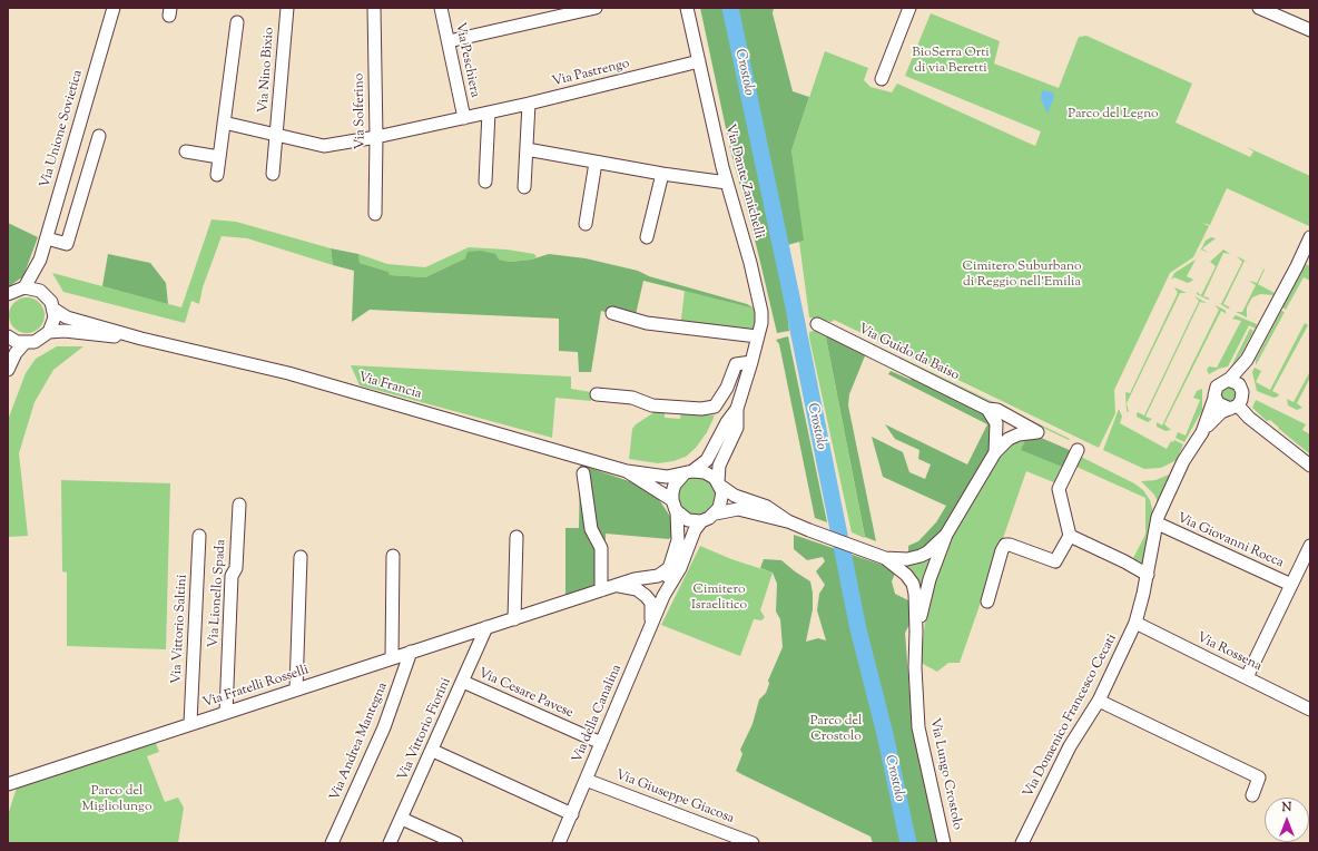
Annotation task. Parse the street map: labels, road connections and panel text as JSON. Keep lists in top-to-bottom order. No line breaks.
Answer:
{"streets":{"street":["Via Peschiera","Via Nino Bixio","Via Pastrengo","Via Solferino","Via Unione Sovietica","Via Dante Zanichelli","Via Guido da Baiso","Via Francia","Via Giovanni Rocca","Via Lionello Spada","Via Vittorio Saltini","Via Rossena","Via Fratelli Rosselli","Via Cesare Pavese","Via della Canalina","Via Domenico Francesco Cecati","Via Vittorio Fiorini","Via Andrea Mantegna","Via Lungo Crostolo","Via Giuseppe Giacosa"]},"crossings":[["Via Peschiera","Via Pastrengo"],["Via Nino Bixio","Via Pastrengo"],["Via Pastrengo","Via Solferino"],["Via Pastrengo","Via Dante Zanichelli"],["Via Guido da Baiso","Via Lungo Crostolo"],["Via Francia","Via della Canalina"],["Via Francia","Via Lungo Crostolo"],["Via Giovanni Rocca","Via Domenico Francesco Cecati"],["Via Lionello Spada","Via Fratelli Rosselli"],["Via Vittorio Saltini","Via Fratelli Rosselli"],["Via Rossena","Via Domenico Francesco Cecati"],["Via Fratelli Rosselli","Via della Canalina"],["Via Fratelli Rosselli","Via Vittorio Fiorini"],["Via Fratelli Rosselli","Via Andrea Mantegna"],["Via Cesare Pavese","Via della Canalina"],["Via Cesare Pavese","Via Vittorio Fiorini"],["Via della Canalina","Via Giuseppe Giacosa"]],"water":["Crostolo"],"parks":["BioSerra Orti di via Beretti","Parco del Legno","Cimitero Suburbano di Reggio nell'Emilia","Cimitero Israelitico","Parco del Crostolo","Parco del Migliolungo"],"north":"top"}
